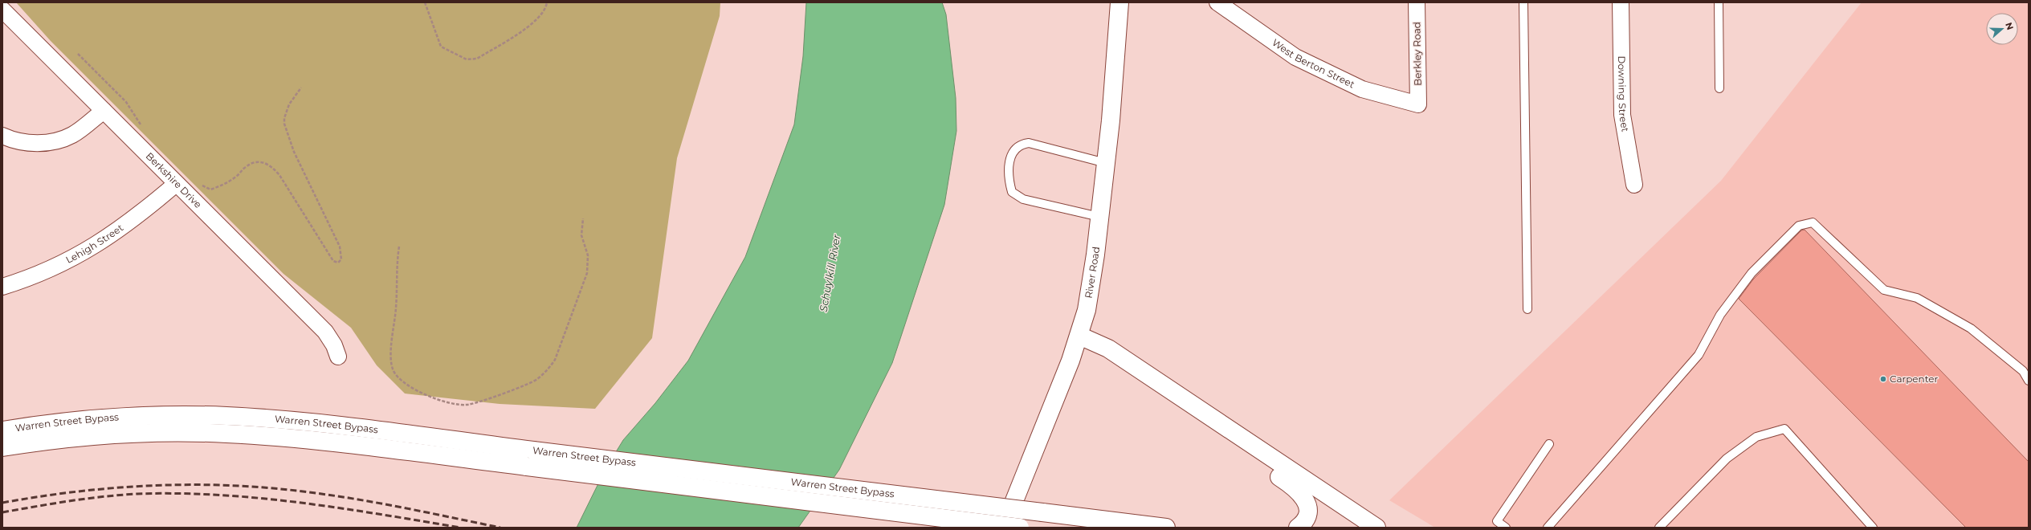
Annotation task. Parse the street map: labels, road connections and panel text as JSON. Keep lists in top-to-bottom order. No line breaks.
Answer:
{"streets":{"main road":["River Road","Warren Street Bypass"],"street":["Berkley Road","West Berton Street","Downing Street","Berkshire Drive","Lehigh Street"]},"crossings":[["Berkley Road","West Berton Street"],["Berkshire Drive","Lehigh Street"]],"water":["Schuylkill River"],"places":["Carpenter"],"north":"right"}
